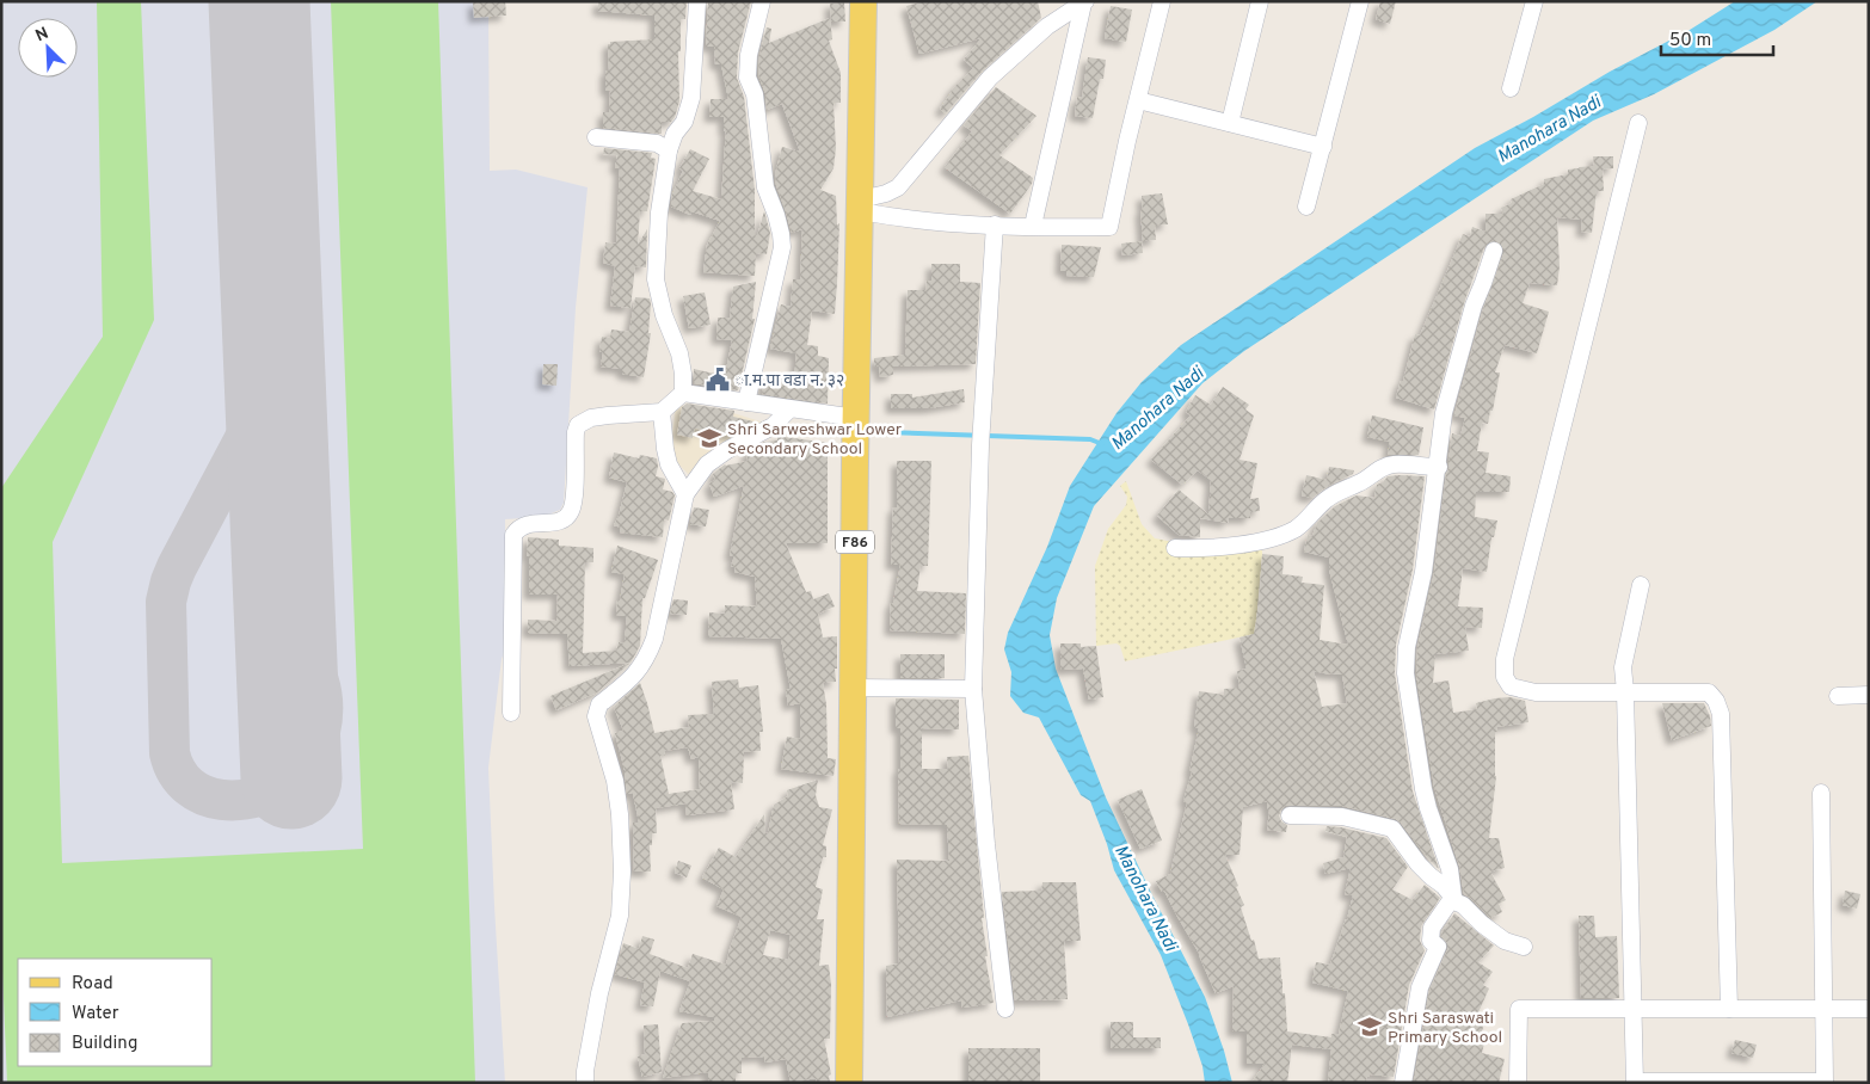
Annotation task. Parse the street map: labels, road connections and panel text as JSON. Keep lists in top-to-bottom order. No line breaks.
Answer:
{"streets":{"main road":["F86"]},"water":["Manohara Nadi"],"places":{"public building":["ा.म.पा वडा न. ३२"],"school or university":["Shri Sarweshwar Lower Secondary School","Shri Saraswati Primary School"]},"legend":["Road","Water","Building"],"scale_bar":"50 m","north":"top left"}
